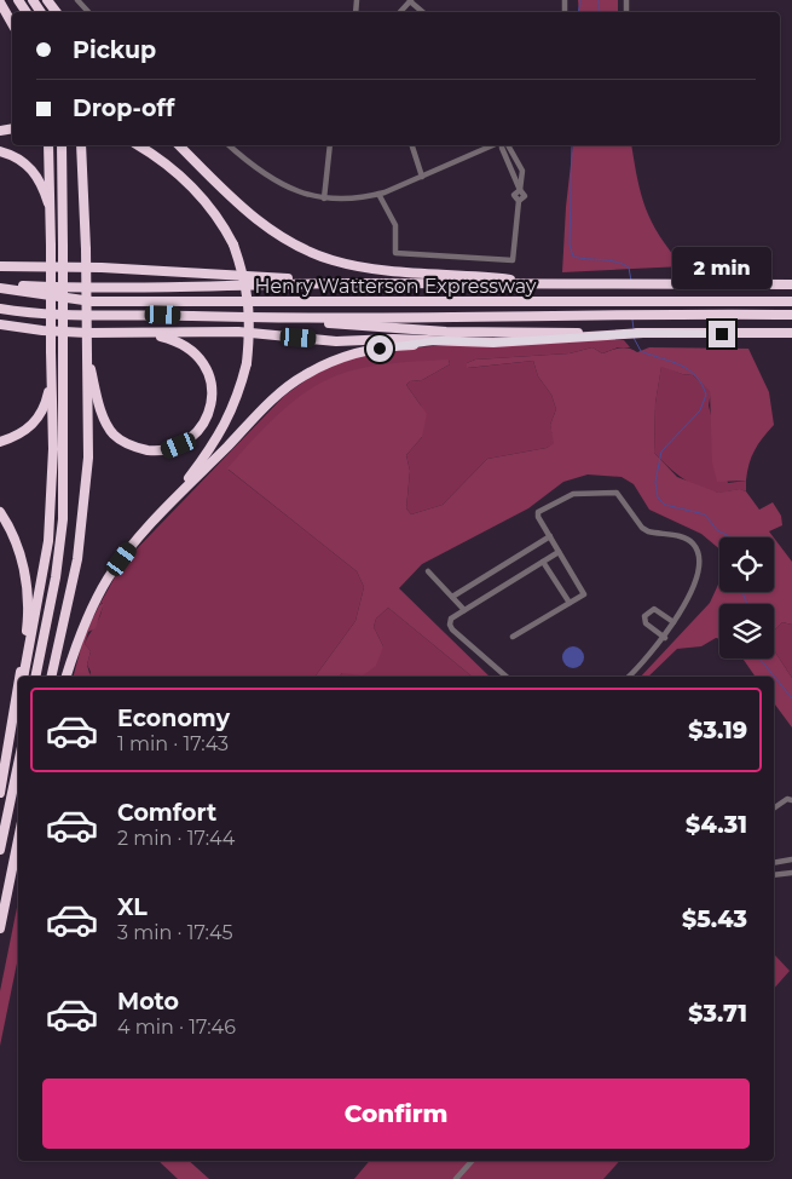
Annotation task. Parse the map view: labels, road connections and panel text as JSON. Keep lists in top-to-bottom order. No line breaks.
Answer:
{"streets":{"highway":["Henry Watterson Expressway"]},"page":{"banner":["Pickup","Drop-off"],"bubble":"2 min","list":[{"name":"Economy","note":"1 min · 17:43","value":"$3.19"},{"name":"Comfort","note":"2 min · 17:44","value":"$4.31"},{"name":"XL","note":"3 min · 17:45","value":"$5.43"},{"name":"Moto","note":"4 min · 17:46","value":"$3.71"}],"buttons":"Confirm"}}
